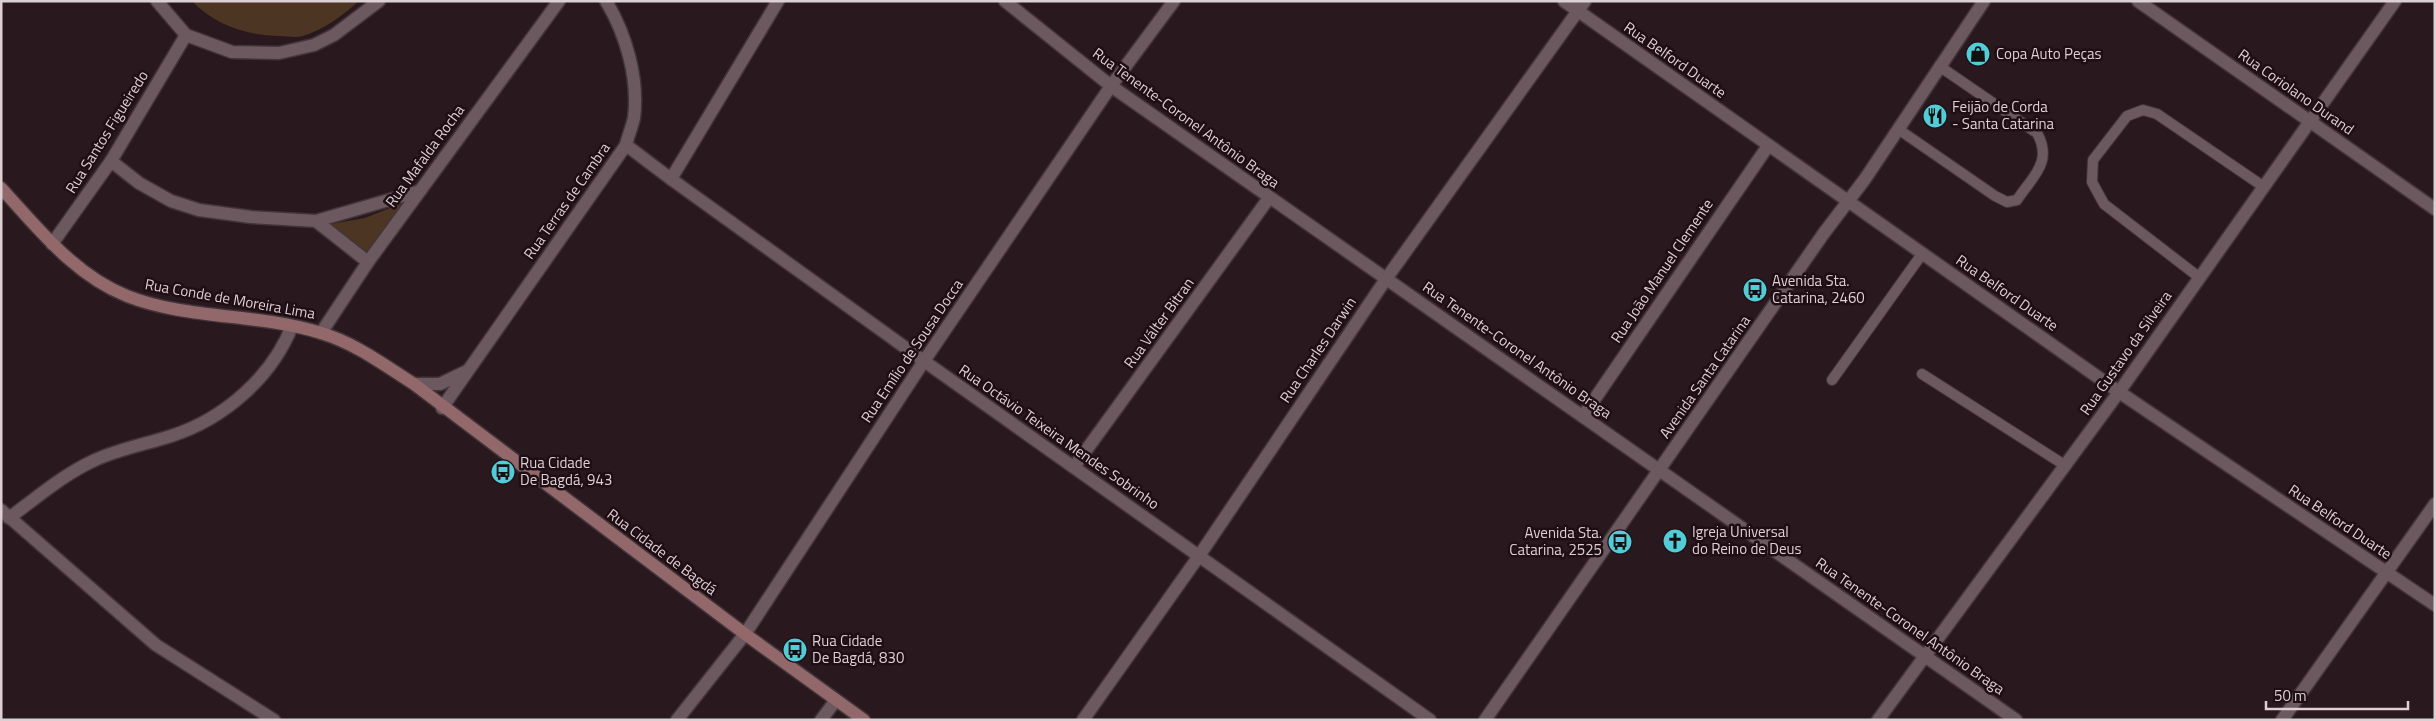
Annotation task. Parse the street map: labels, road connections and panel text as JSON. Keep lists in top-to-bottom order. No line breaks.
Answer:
{"streets":{"main road":["Rua Conde de Moreira Lima","Rua Cidade de Bagdá"],"street":["Rua Belford Duarte","Rua Coriolano Durand","Rua Tenente-Coronel Antônio Braga","Rua Santos Figueiredo","Rua Mafalda Rocha","Rua Terras de Cambra","Rua João Manuel Clemente","Rua Válter Bitran","Rua Charles Darwin","Rua Emílio de Sousa Docca","Rua Gustavo da Silveira","Avenida Santa Catarina","Rua Octávio Teixeira Mendes Sobrinho"]},"crossings":[["Rua Belford Duarte","Rua João Manuel Clemente"],["Rua Belford Duarte","Rua Charles Darwin"],["Rua Belford Duarte","Rua Gustavo da Silveira"],["Rua Belford Duarte","Avenida Santa Catarina"],["Rua Coriolano Durand","Rua Gustavo da Silveira"],["Rua Tenente-Coronel Antônio Braga","Rua João Manuel Clemente"],["Rua Tenente-Coronel Antônio Braga","Rua Válter Bitran"],["Rua Tenente-Coronel Antônio Braga","Rua Charles Darwin"],["Rua Tenente-Coronel Antônio Braga","Rua Emílio de Sousa Docca"],["Rua Tenente-Coronel Antônio Braga","Rua Gustavo da Silveira"],["Rua Tenente-Coronel Antônio Braga","Avenida Santa Catarina"],["Rua Santos Figueiredo","Rua Conde de Moreira Lima"],["Rua Mafalda Rocha","Rua Conde de Moreira Lima"],["Rua Terras de Cambra","Rua Conde de Moreira Lima"],["Rua Terras de Cambra","Rua Octávio Teixeira Mendes Sobrinho"],["Rua Terras de Cambra","Rua Cidade de Bagdá"],["Rua Conde de Moreira Lima","Rua Cidade de Bagdá"],["Rua Válter Bitran","Rua Octávio Teixeira Mendes Sobrinho"],["Rua Charles Darwin","Rua Octávio Teixeira Mendes Sobrinho"],["Rua Emílio de Sousa Docca","Rua Octávio Teixeira Mendes Sobrinho"],["Rua Emílio de Sousa Docca","Rua Cidade de Bagdá"]],"places":{"shop":["Copa Auto Peças"],"restaurant":["Feijão de Corda - Santa Catarina"],"bus stop":["Avenida Sta. Catarina, 2460","Rua Cidade De Bagdá, 943","Avenida Sta. Catarina, 2525","Rua Cidade De Bagdá, 830"],"church":["Igreja Universal do Reino de Deus"]},"scale_bar":"50 m"}
